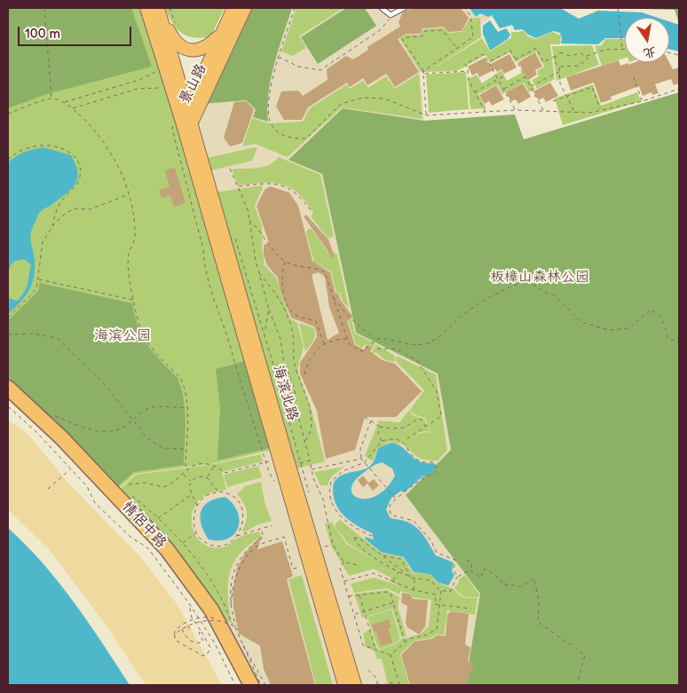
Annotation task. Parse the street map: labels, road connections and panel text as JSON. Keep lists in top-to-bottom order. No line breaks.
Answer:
{"streets":{"highway":["情侶中路"],"main road":["景山路","海滨北路"]},"crossings":[["景山路","海滨北路"]],"parks":["板樟山森林公园","海滨公园"],"scale_bar":"100 m","north":"bottom"}
